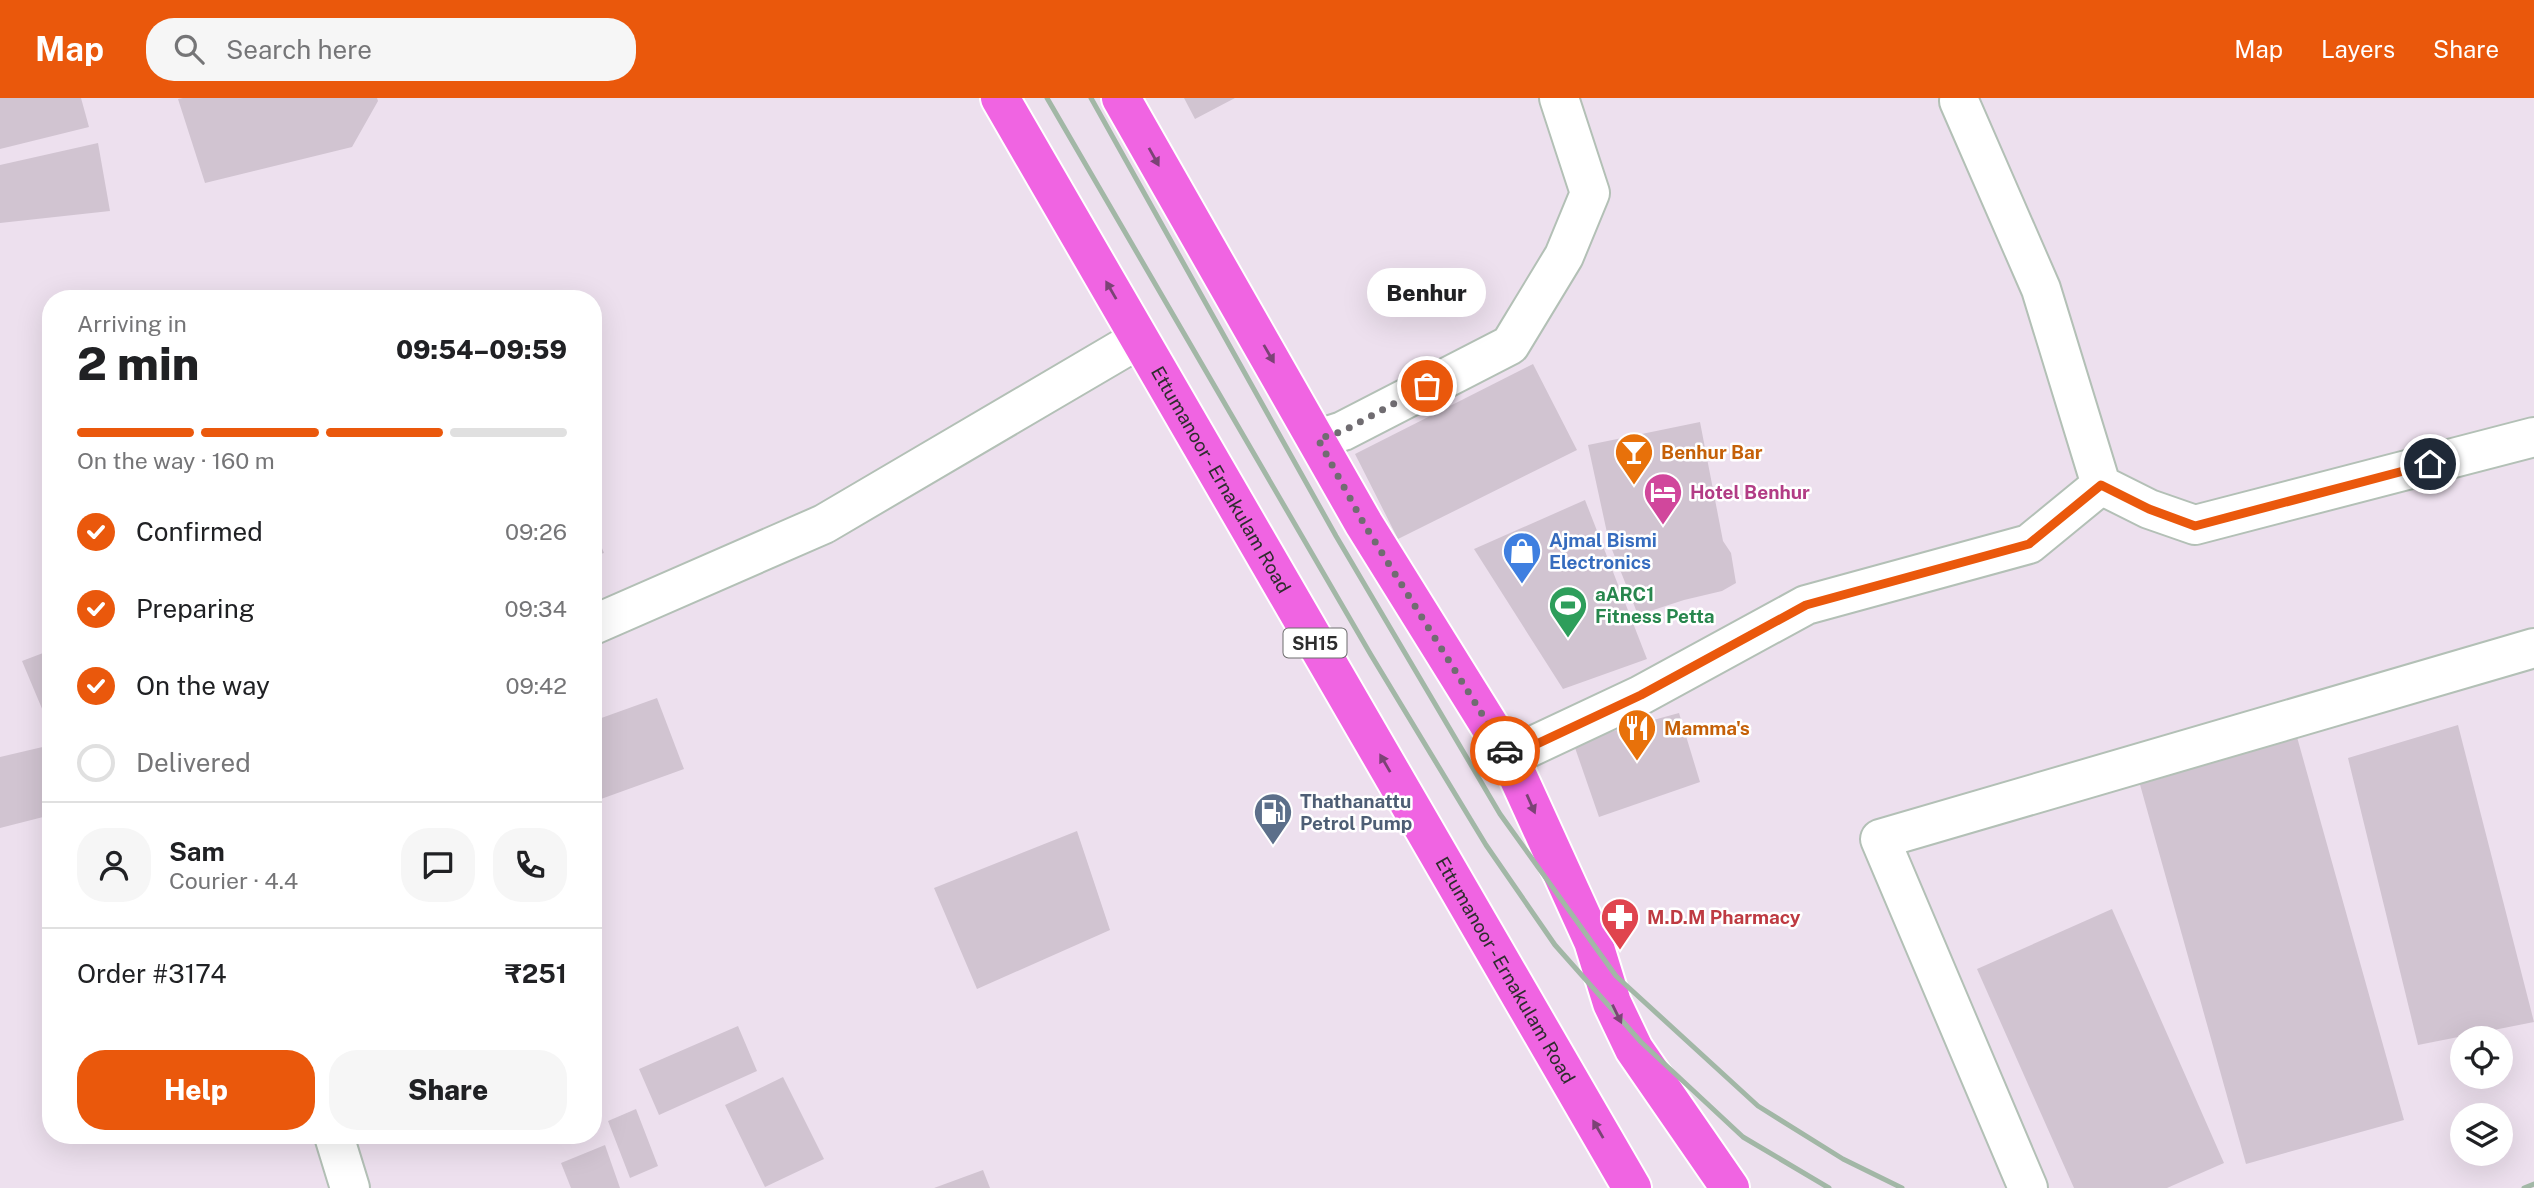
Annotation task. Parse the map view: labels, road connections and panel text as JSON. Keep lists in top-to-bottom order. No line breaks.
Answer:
{"streets":{"main road":["Ettumanoor - Ernakulam Road","SH15"]},"places":{"other":["Benhur"],"bar":["Benhur Bar"],"hotel":["Hotel Benhur"],"shop":["Ajmal Bismi Electronics"],"sports":["aARC1 Fitness Petta"],"restaurant":["Mamma's"],"fuel station":["Thathanattu Petrol Pump"],"pharmacy":["M.D.M Pharmacy"]},"page":{"header":"Map","search":"Search here","nav":["Map","Layers","Share"],"bubble":"Benhur","heading":["2 min","Arriving in","09:54–09:59"],"panel":["Sam","Courier · 4.4","Order #3174","₹251"],"bar":"On the way · 160 m","list":[["Confirmed","09:26"],["Preparing","09:34"],["On the way","09:42"],"Delivered"],"buttons":["Help","Share"]}}
